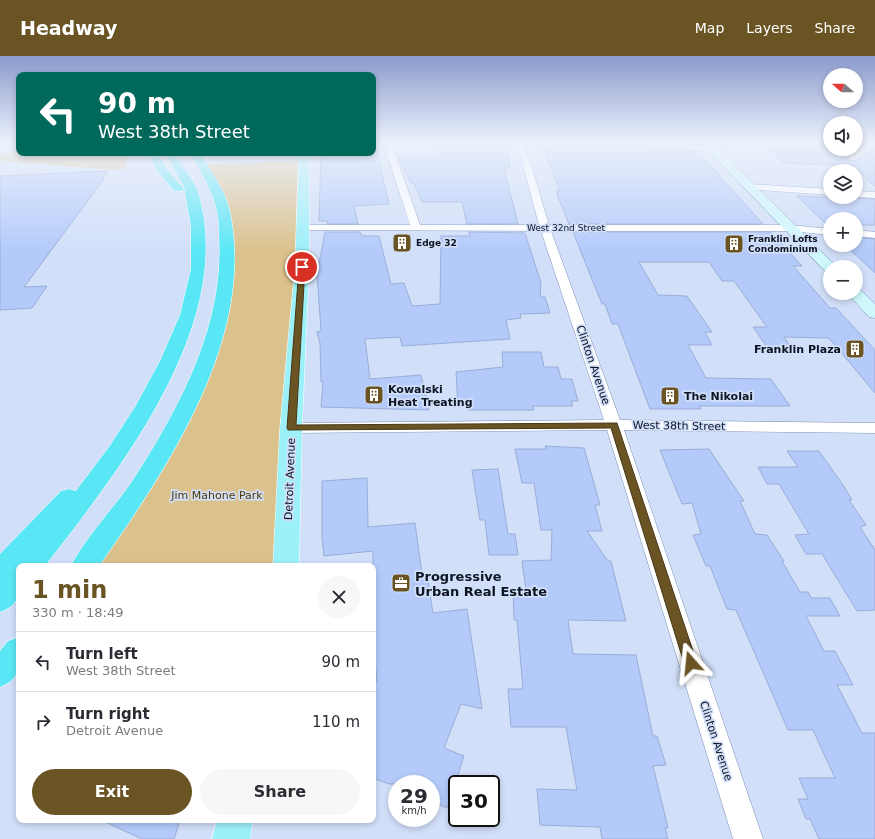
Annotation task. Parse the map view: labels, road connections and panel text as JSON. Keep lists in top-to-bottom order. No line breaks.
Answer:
{"streets":{"main road":["Detroit Avenue"],"street":["West 32nd Street","Clinton Avenue","West 38th Street"]},"crossings":[["West 32nd Street","Clinton Avenue"],["West 32nd Street","Detroit Avenue"],["Clinton Avenue","West 38th Street"],["West 38th Street","Detroit Avenue"]],"parks":["Jim Mahone Park"],"places":{"building":["Edge 32","Franklin Lofts Condominium","Franklin Plaza","Kowalski Heat Treating","The Nikolai"],"office":["Progressive Urban Real Estate"]},"north":"left","page":{"header":"Headway","nav":["Map","Layers","Share"],"map_buttons":["+","−"],"turn":["90 m","West 38th Street"],"heading":["1 min","330 m · 18:49"],"list":[{"name":"Turn left","note":"West 38th Street","value":"90 m"},{"name":"Turn right","note":"Detroit Avenue","value":"110 m"}],"buttons":["Exit","Share"],"speed":"29 km/h","limit":"30"}}
